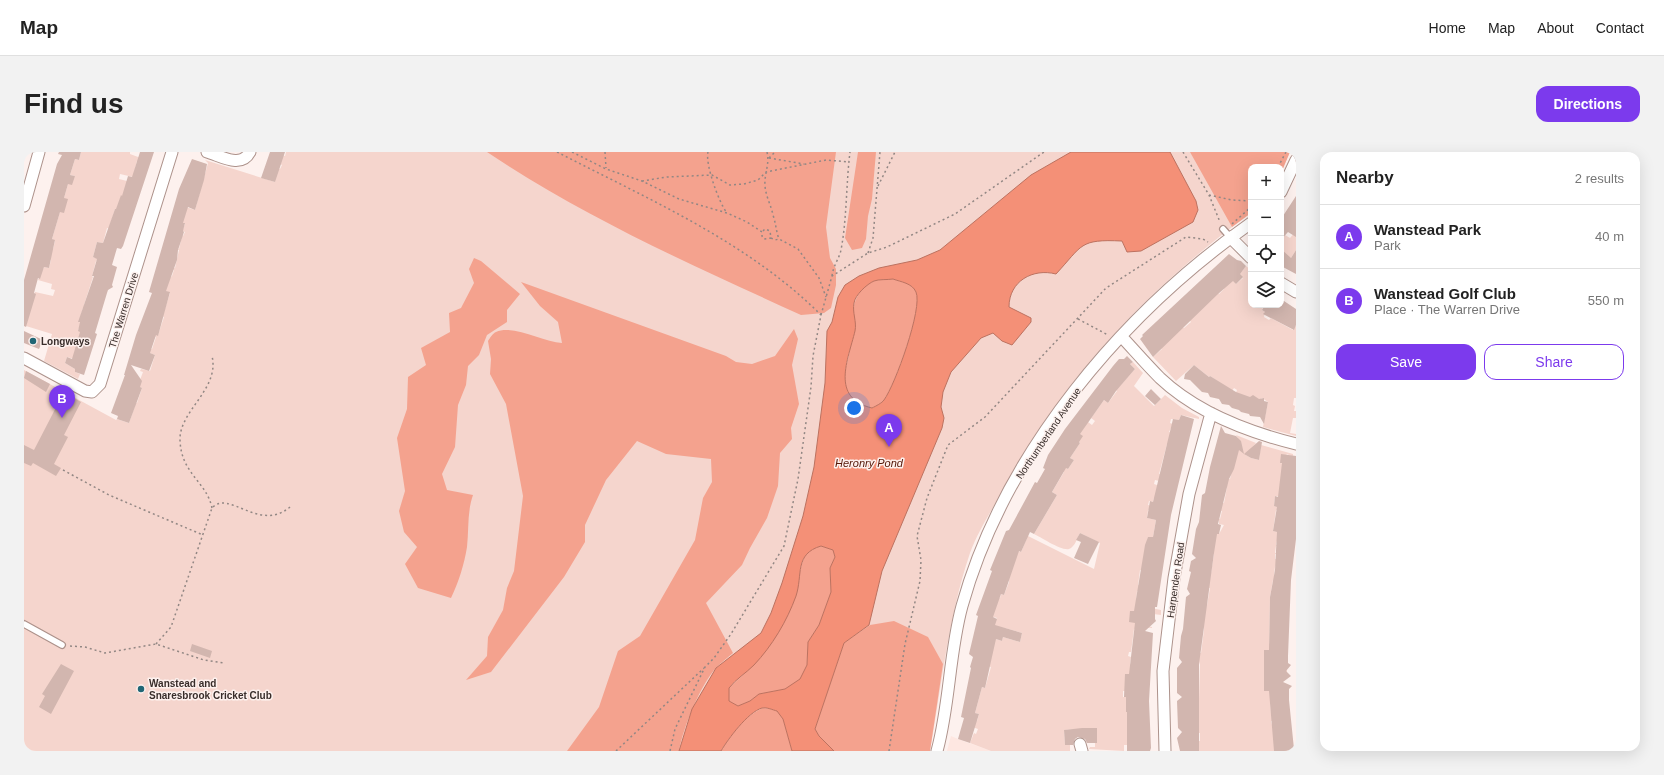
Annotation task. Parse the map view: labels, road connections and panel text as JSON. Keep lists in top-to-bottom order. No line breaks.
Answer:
{"streets":{"street":["The Warren Drive","Northumberland Avenue","Harpenden Road"]},"water":["Heronry Pond"],"places":["Longways","Wanstead and Snaresbrook Cricket Club"],"page":{"header":"Map","nav":["Home","Map","About","Contact"],"buttons":["Directions",["Save","Share"]],"title":"Find us","heading":["Nearby","2 results"],"map_buttons":["+","−"],"list":[{"mark":"A","name":"Wanstead Park","note":"Park","value":"40 m"},{"mark":"B","name":"Wanstead Golf Club","note":"Place · The Warren Drive","value":"550 m"}],"pins":["B","A"]}}
